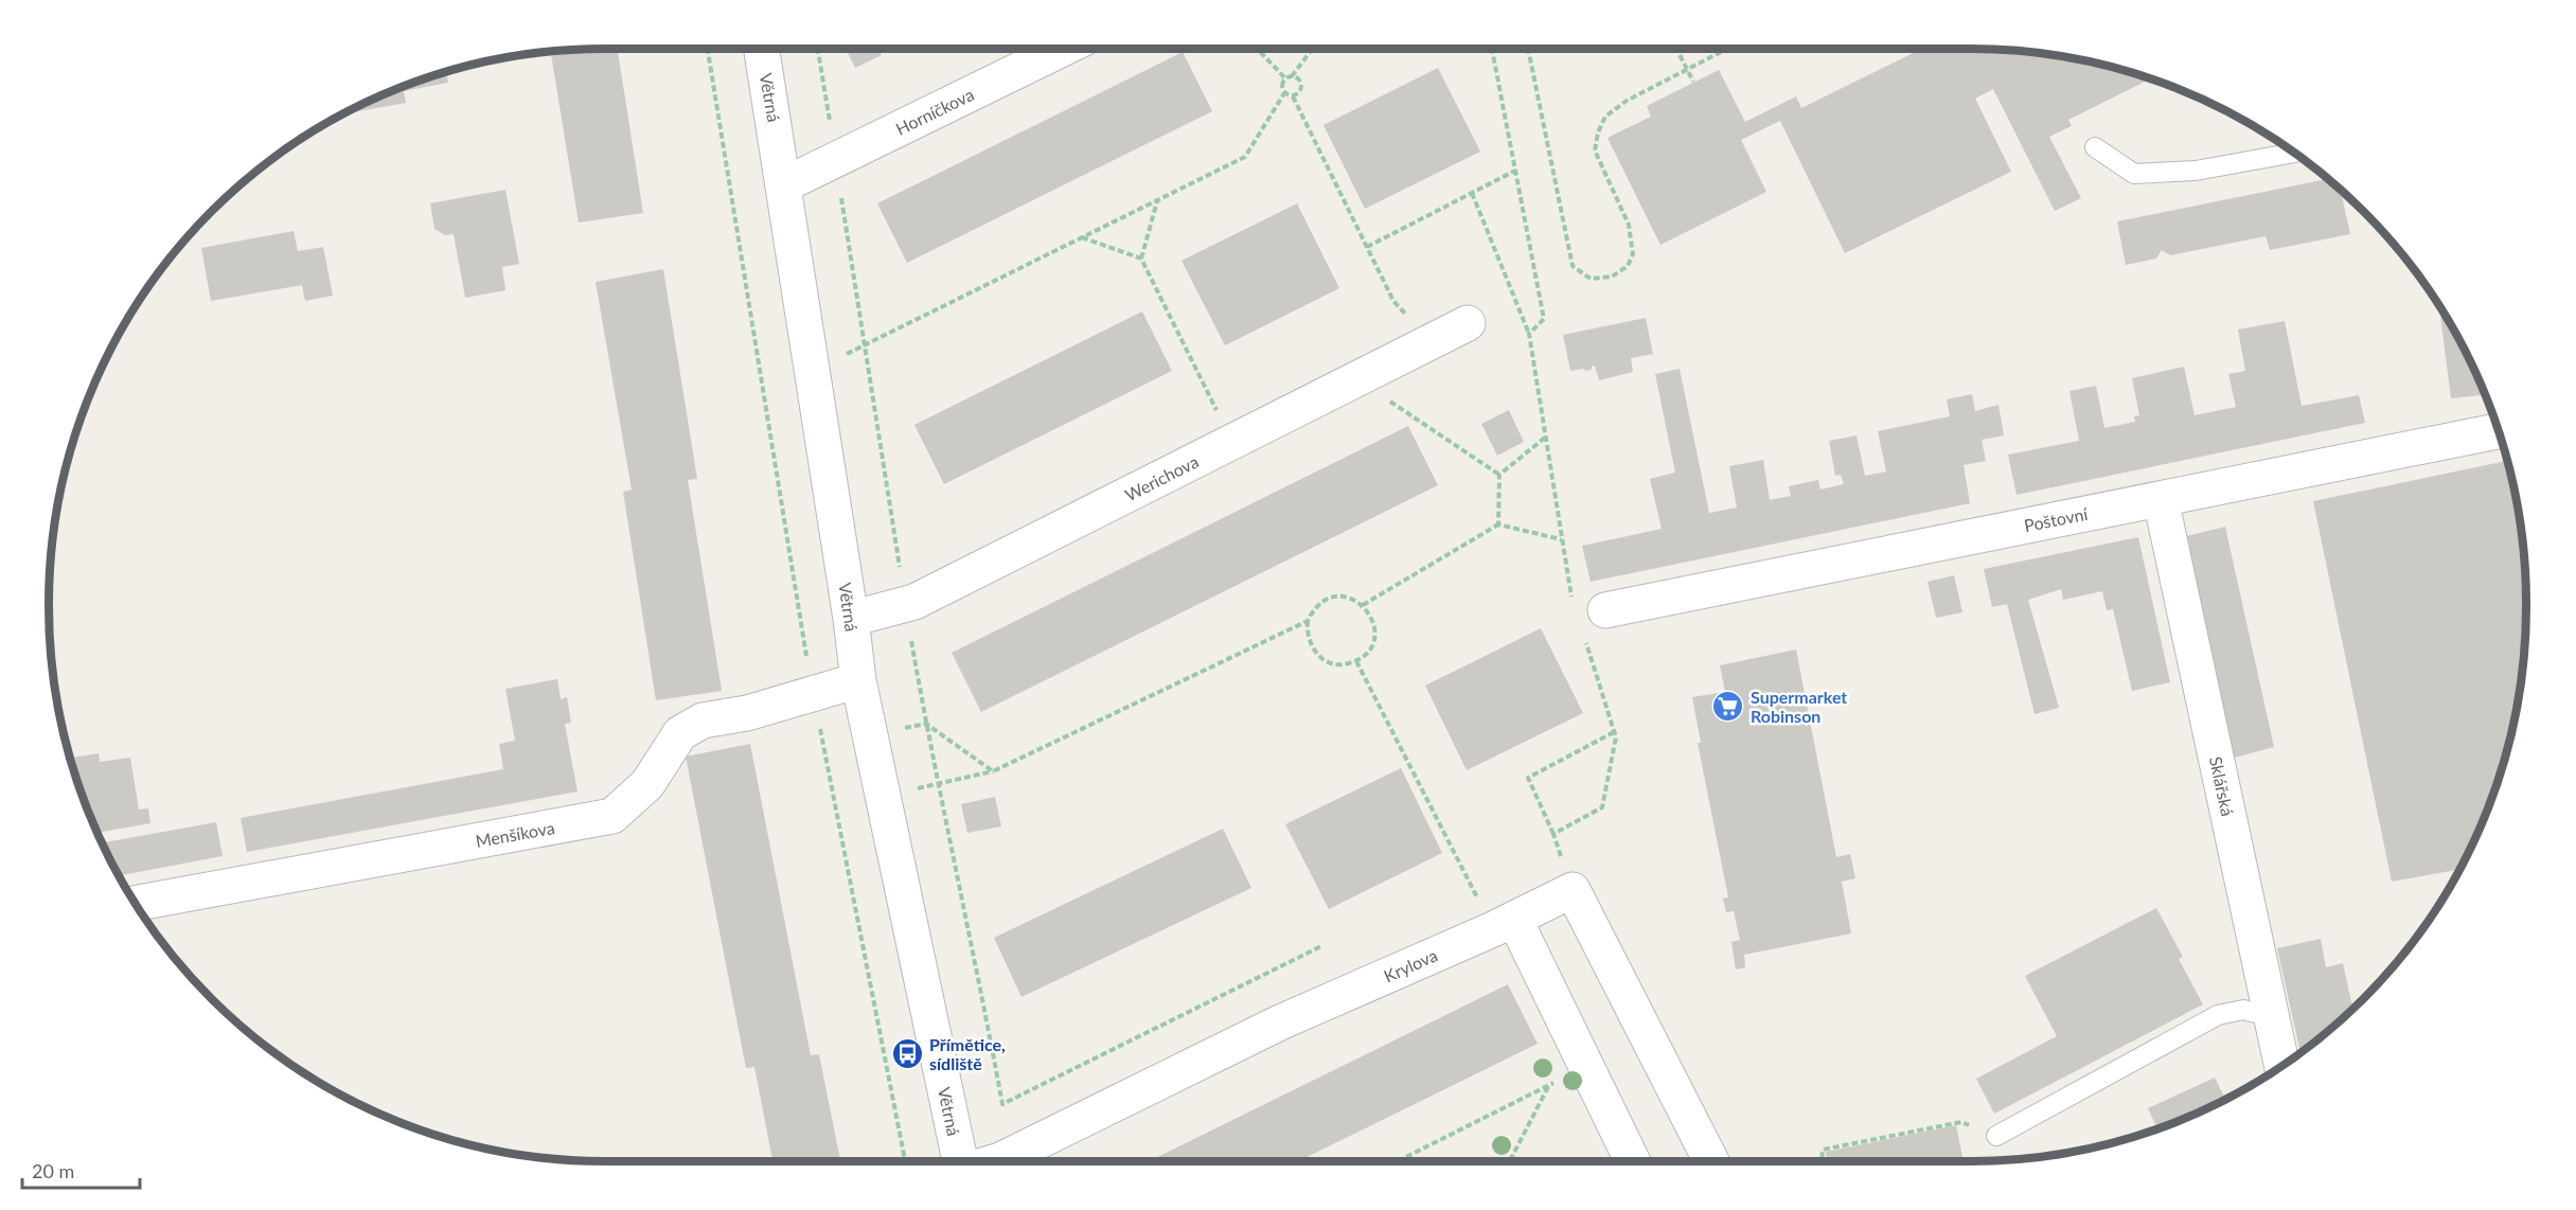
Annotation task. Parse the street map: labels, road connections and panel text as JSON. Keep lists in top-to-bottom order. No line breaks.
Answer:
{"streets":{"street":["Větrná","Horníčkova","Werichova","Poštovní","Sklářská","Menšíkova","Krylova"]},"crossings":[["Větrná","Horníčkova"],["Větrná","Werichova"],["Větrná","Menšíkova"],["Poštovní","Sklářská"]],"places":{"supermarket":["Supermarket Robinson"],"bus stop":["Přímětice, sídliště"]},"scale_bar":"20 m"}
